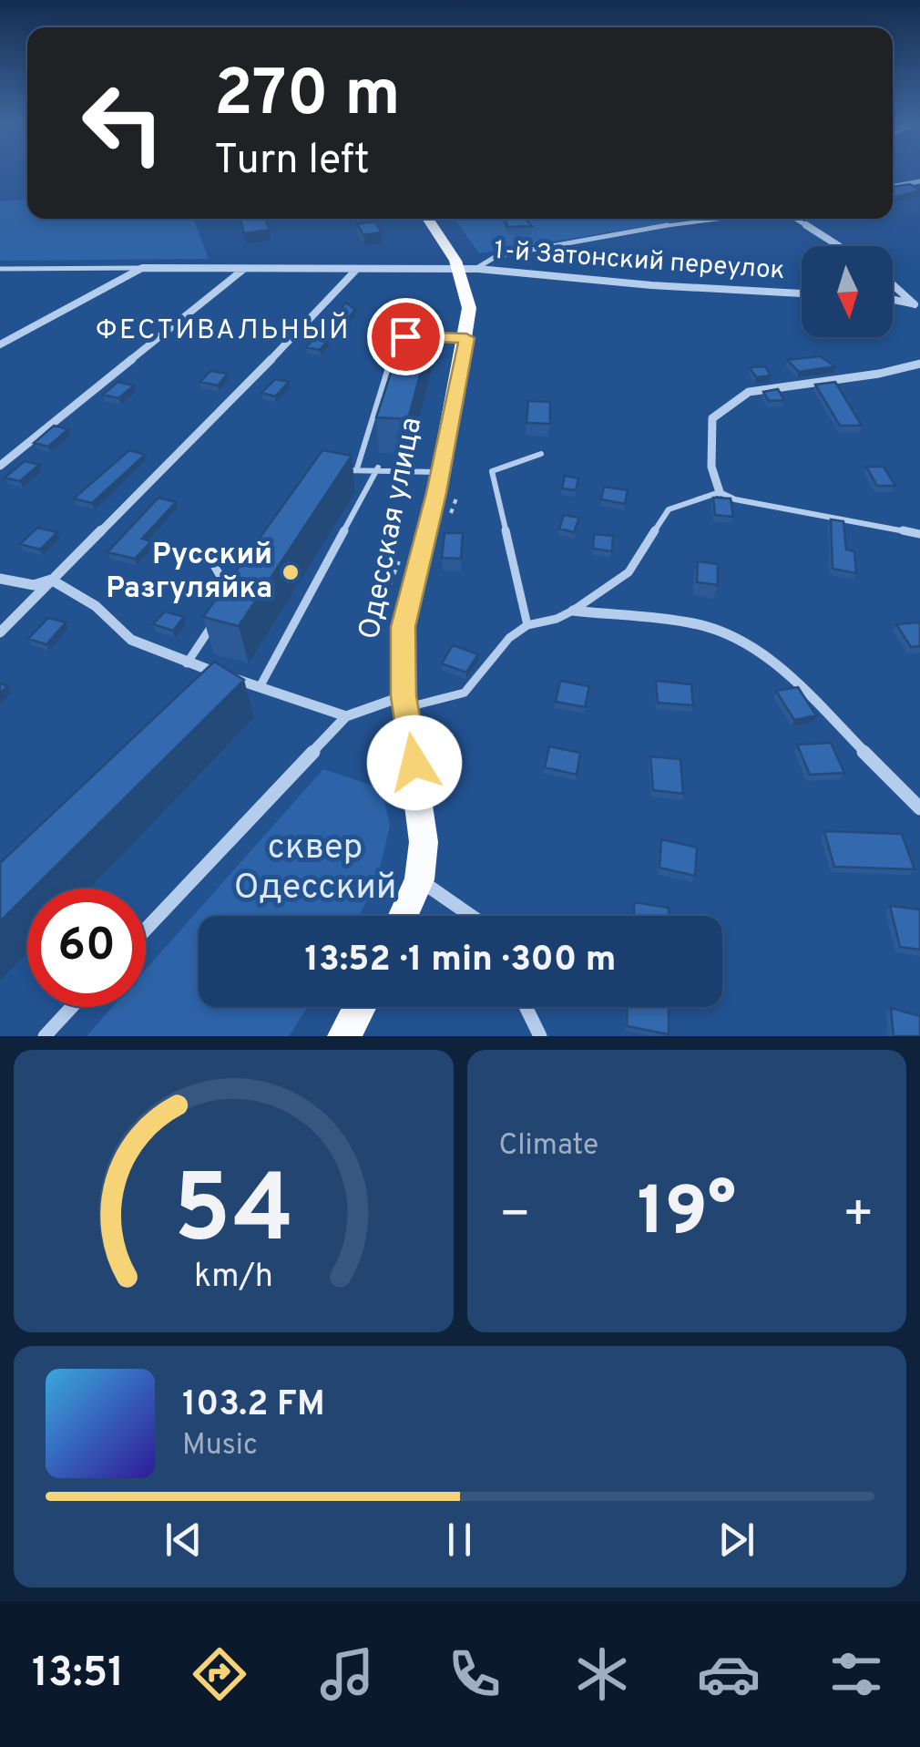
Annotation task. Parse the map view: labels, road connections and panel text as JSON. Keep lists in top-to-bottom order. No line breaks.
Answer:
{"streets":{"main road":["Одесская улица"],"street":["1-й Затонский переулок"]},"crossings":[["1-й Затонский переулок","Одесская улица"]],"districts":["ФЕСТИВАЛЬНЫЙ"],"parks":["сквер Одесский"],"places":["Русский Разгуляйка"],"north":"bottom","page":{"turn":["270 m","Turn left"],"limit":"60","trip":"13:52 · 1 min · 300 m","tile":"Climate","heat":["−","19°","+"],"song":["103.2 FM","Music"],"tabs":"13:51","gauge":["54","km/h"]}}
